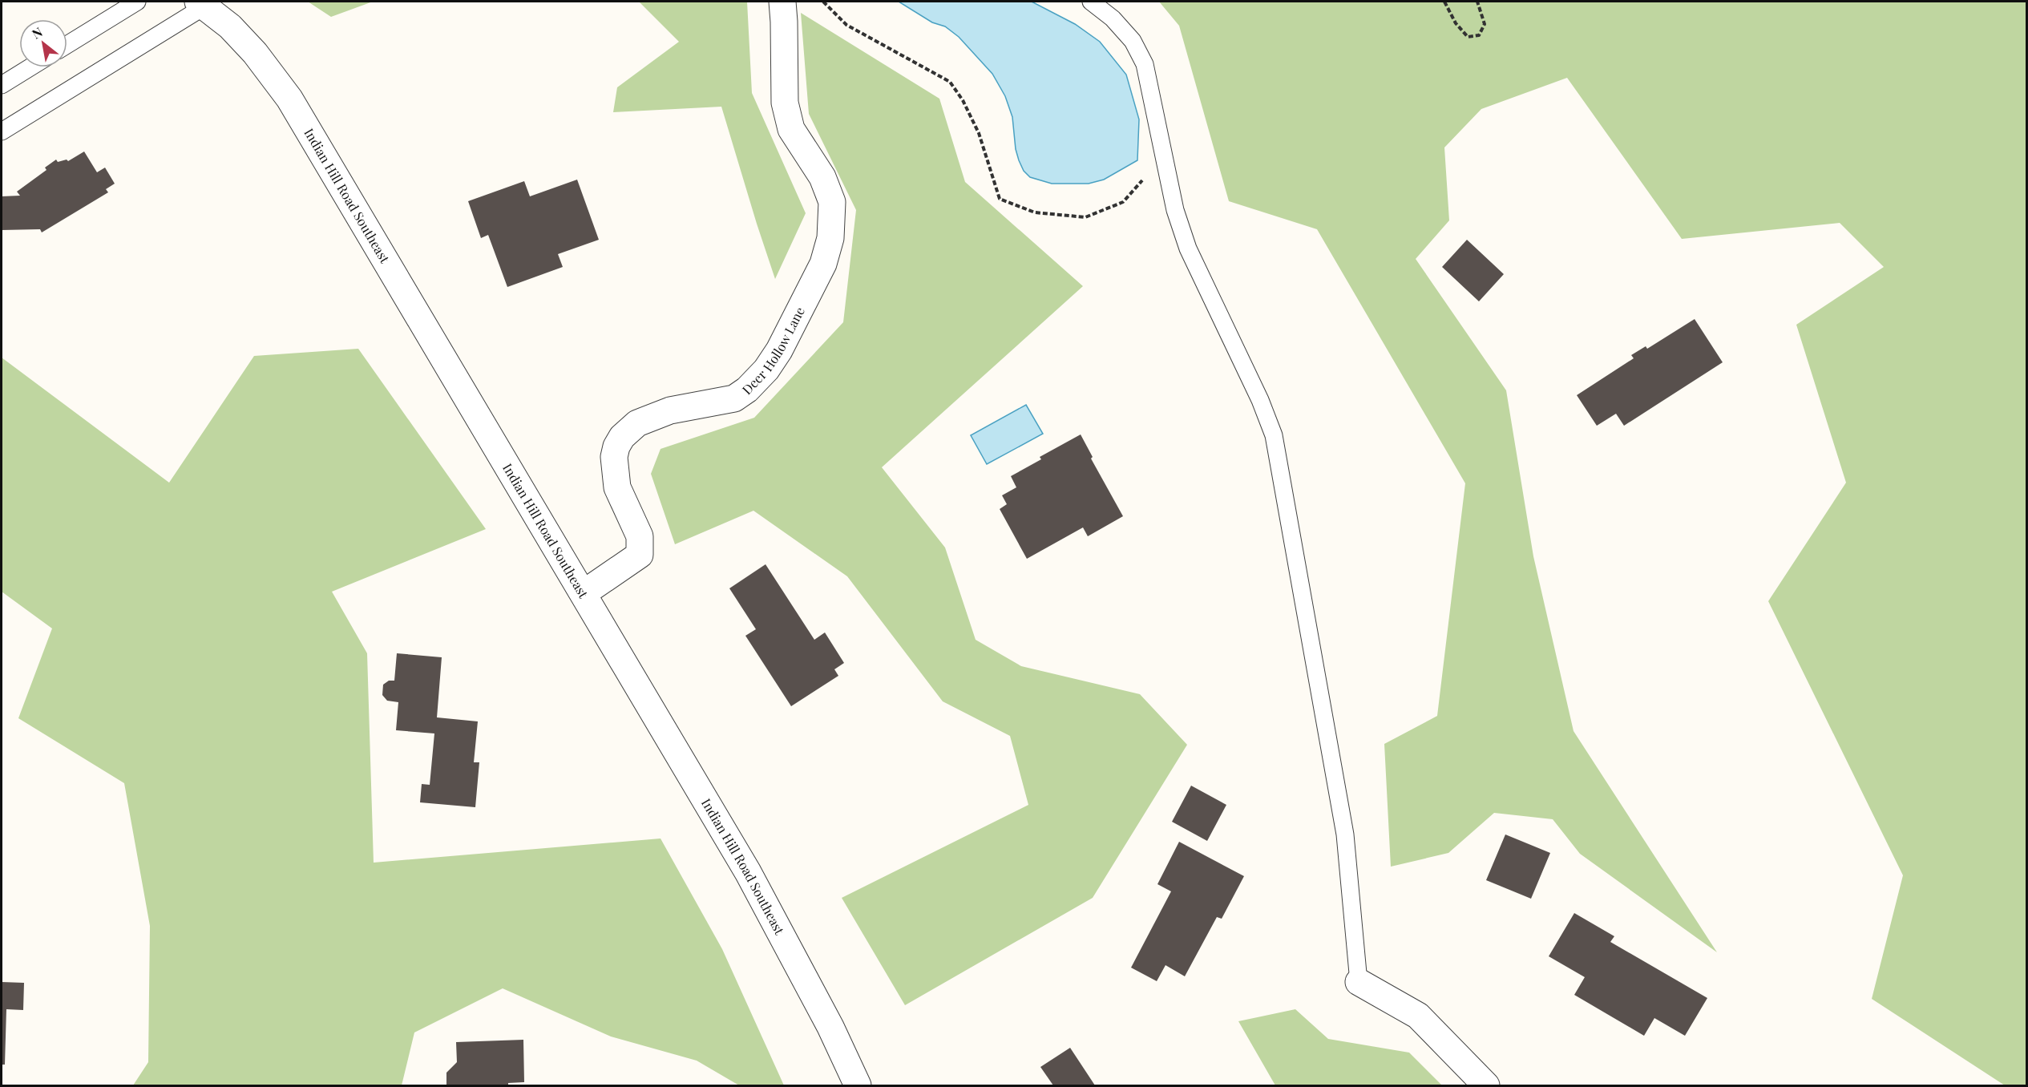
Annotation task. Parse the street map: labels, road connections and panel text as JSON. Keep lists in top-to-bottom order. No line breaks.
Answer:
{"streets":{"street":["Indian Hill Road Southeast","Deer Hollow Lane"]},"crossings":[["Indian Hill Road Southeast","Deer Hollow Lane"]],"north":"top left"}
